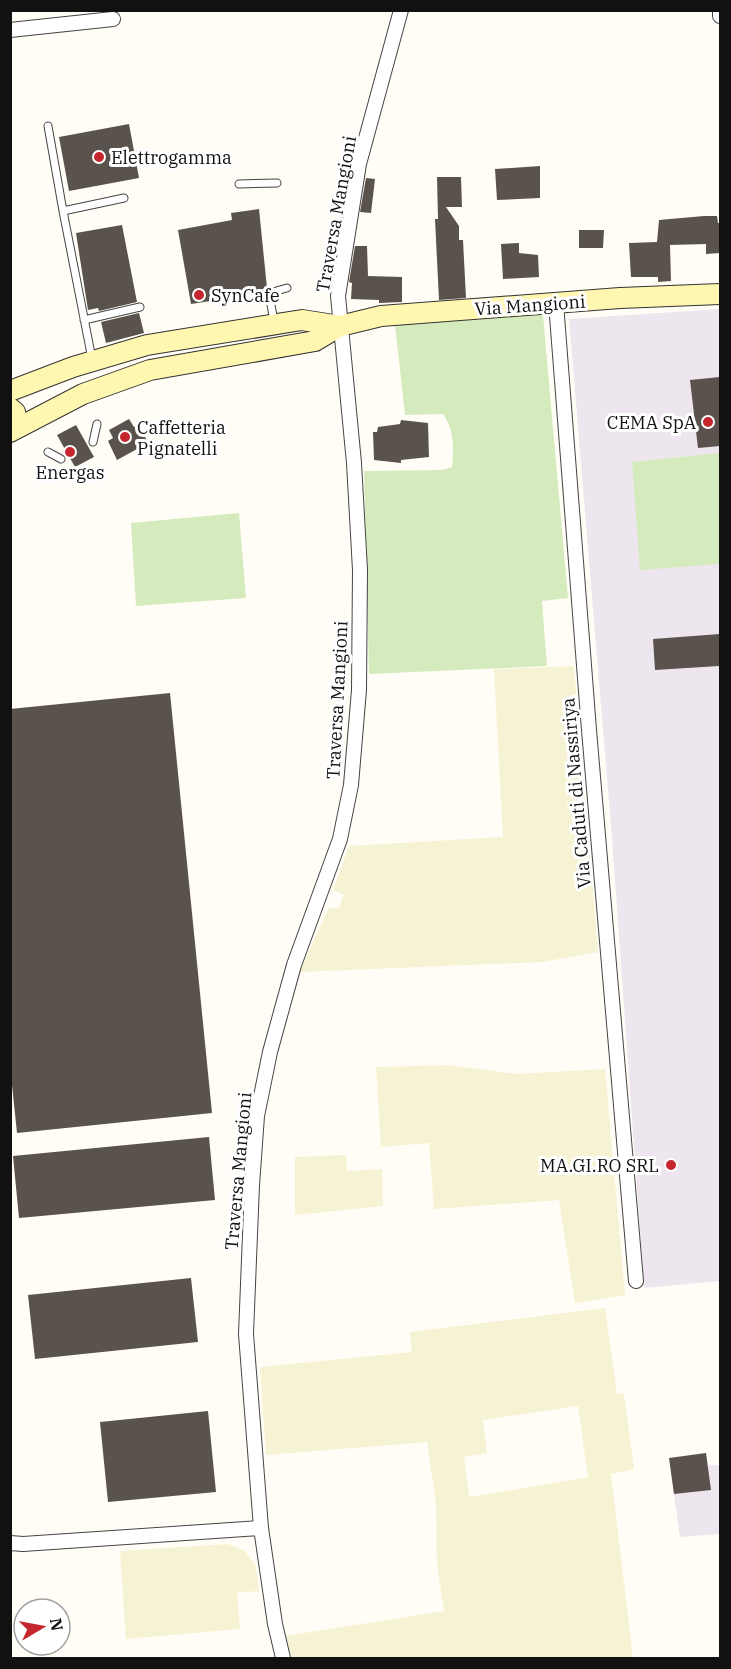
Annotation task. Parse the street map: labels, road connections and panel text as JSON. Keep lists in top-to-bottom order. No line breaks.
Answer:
{"streets":{"street":["Traversa Mangioni","Via Mangioni","Via Caduti di Nassiriya"]},"crossings":[["Traversa Mangioni","Via Mangioni"],["Via Mangioni","Via Caduti di Nassiriya"]],"places":["Elettrogamma","SynCafe","CEMA SpA","Caffetteria Pignatelli","Energas","MA.GI.RO SRL"],"north":"right"}
